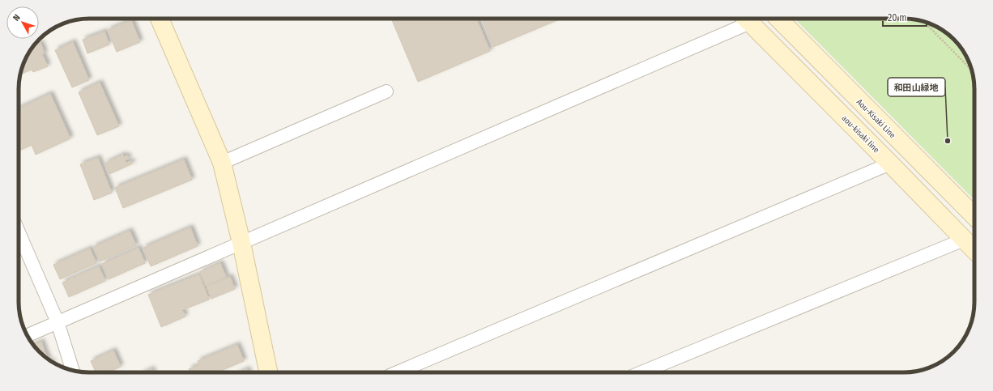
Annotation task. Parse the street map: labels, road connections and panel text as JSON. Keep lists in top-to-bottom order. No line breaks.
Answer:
{"streets":{"main road":["Aou-Kisaki Line","aou-kisaki line"]},"places":["和田山緑地"],"scale_bar":"20 m","north":"top left"}
